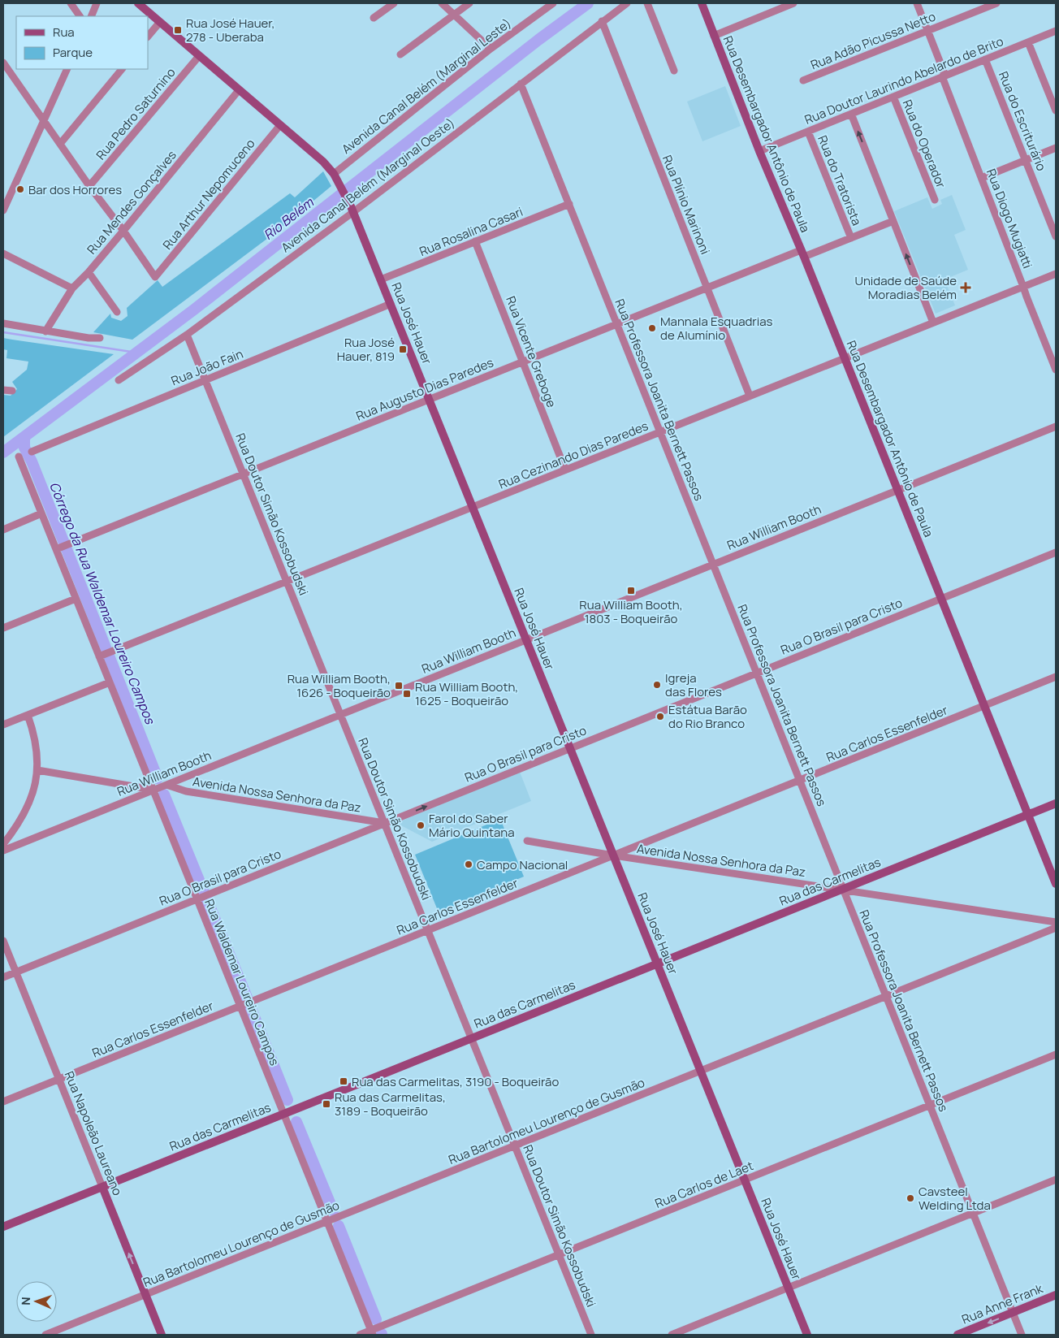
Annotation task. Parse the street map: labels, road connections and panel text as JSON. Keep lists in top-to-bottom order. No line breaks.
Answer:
{"streets":{"main road":["Rua Desembargador Antônio de Paula","Rua José Hauer","Rua das Carmelitas","Rua Napoleão Laureano","Rua Anne Frank"],"street":["Rua Adão Picussa Netto","Rua Doutor Laurindo Abelardo de Brito","Avenida Canal Belém (Marginal Leste)","Rua Pedro Saturnino","Rua do Escriturário","Rua do Operador","Rua do Tratorista","Avenida Canal Belém (Marginal Oeste)","Rua Arthur Nepomuceno","Rua Mendes Gonçalves","Rua Plínio Marinoni","Rua Diogo Mugiatti","Rua Rosalina Casari","Rua Vicente Greboge","Rua João Fain","Rua Augusto Dias Paredes","Rua Professora Joanita Bernett Passos","Rua Cezinando Dias Paredes","Rua Doutor Simão Kossobudski","Rua William Booth","Rua O Brasil para Cristo","Rua Carlos Essenfelder","Avenida Nossa Senhora da Paz","Rua Waldemar Loureiro Campos","Rua Bartolomeu Lourenço de Gusmão","Rua Carlos de Laet"]},"crossings":[["Rua Adão Picussa Netto","Rua Diogo Mugiatti"],["Rua Doutor Laurindo Abelardo de Brito","Rua do Escriturário"],["Rua Doutor Laurindo Abelardo de Brito","Rua Desembargador Antônio de Paula"],["Rua Doutor Laurindo Abelardo de Brito","Rua do Operador"],["Rua Doutor Laurindo Abelardo de Brito","Rua do Tratorista"],["Rua Doutor Laurindo Abelardo de Brito","Rua Diogo Mugiatti"],["Avenida Canal Belém (Marginal Leste)","Rua José Hauer"],["Rua Pedro Saturnino","Rua José Hauer"],["Rua Desembargador Antônio de Paula","Rua Augusto Dias Paredes"],["Rua Desembargador Antônio de Paula","Rua Cezinando Dias Paredes"],["Rua Desembargador Antônio de Paula","Rua William Booth"],["Rua Desembargador Antônio de Paula","Rua O Brasil para Cristo"],["Rua Desembargador Antônio de Paula","Rua Carlos Essenfelder"],["Rua Desembargador Antônio de Paula","Rua das Carmelitas"],["Rua do Tratorista","Rua Augusto Dias Paredes"],["Avenida Canal Belém (Marginal Oeste)","Rua Plínio Marinoni"],["Avenida Canal Belém (Marginal Oeste)","Rua José Hauer"],["Avenida Canal Belém (Marginal Oeste)","Rua Professora Joanita Bernett Passos"],["Avenida Canal Belém (Marginal Oeste)","Rua Doutor Simão Kossobudski"],["Rua Arthur Nepomuceno","Rua Mendes Gonçalves"],["Rua Arthur Nepomuceno","Rua José Hauer"],["Rua Mendes Gonçalves","Rua José Hauer"],["Rua Plínio Marinoni","Rua Augusto Dias Paredes"],["Rua Plínio Marinoni","Rua Cezinando Dias Paredes"],["Rua Diogo Mugiatti","Rua Cezinando Dias Paredes"],["Rua Rosalina Casari","Rua José Hauer"],["Rua Rosalina Casari","Rua Vicente Greboge"],["Rua Rosalina Casari","Rua Professora Joanita Bernett Passos"],["Rua José Hauer","Rua João Fain"],["Rua José Hauer","Rua Augusto Dias Paredes"],["Rua José Hauer","Rua Cezinando Dias Paredes"],["Rua José Hauer","Rua William Booth"],["Rua José Hauer","Rua O Brasil para Cristo"],["Rua José Hauer","Rua Carlos Essenfelder"],["Rua José Hauer","Avenida Nossa Senhora da Paz"],["Rua José Hauer","Rua das Carmelitas"],["Rua José Hauer","Rua Bartolomeu Lourenço de Gusmão"],["Rua José Hauer","Rua Carlos de Laet"],["Rua Vicente Greboge","Rua Augusto Dias Paredes"],["Rua Vicente Greboge","Rua Cezinando Dias Paredes"],["Rua João Fain","Rua Doutor Simão Kossobudski"],["Rua Augusto Dias Paredes","Rua Professora Joanita Bernett Passos"],["Rua Augusto Dias Paredes","Rua Doutor Simão Kossobudski"],["Rua Augusto Dias Paredes","Rua Waldemar Loureiro Campos"],["Rua Professora Joanita Bernett Passos","Rua Cezinando Dias Paredes"],["Rua Professora Joanita Bernett Passos","Rua William Booth"],["Rua Professora Joanita Bernett Passos","Rua O Brasil para Cristo"],["Rua Professora Joanita Bernett Passos","Rua Carlos Essenfelder"],["Rua Professora Joanita Bernett Passos","Avenida Nossa Senhora da Paz"],["Rua Professora Joanita Bernett Passos","Rua das Carmelitas"],["Rua Professora Joanita Bernett Passos","Rua Bartolomeu Lourenço de Gusmão"],["Rua Professora Joanita Bernett Passos","Rua Carlos de Laet"],["Rua Professora Joanita Bernett Passos","Rua Anne Frank"],["Rua Cezinando Dias Paredes","Rua Doutor Simão Kossobudski"],["Rua Cezinando Dias Paredes","Rua Waldemar Loureiro Campos"],["Rua Doutor Simão Kossobudski","Rua William Booth"],["Rua Doutor Simão Kossobudski","Rua O Brasil para Cristo"],["Rua Doutor Simão Kossobudski","Rua Carlos Essenfelder"],["Rua Doutor Simão Kossobudski","Avenida Nossa Senhora da Paz"],["Rua Doutor Simão Kossobudski","Rua das Carmelitas"],["Rua Doutor Simão Kossobudski","Rua Bartolomeu Lourenço de Gusmão"],["Rua Doutor Simão Kossobudski","Rua Carlos de Laet"],["Rua William Booth","Avenida Nossa Senhora da Paz"],["Rua William Booth","Rua Waldemar Loureiro Campos"],["Rua O Brasil para Cristo","Avenida Nossa Senhora da Paz"],["Rua O Brasil para Cristo","Rua Waldemar Loureiro Campos"],["Rua O Brasil para Cristo","Rua Napoleão Laureano"],["Rua Carlos Essenfelder","Avenida Nossa Senhora da Paz"],["Rua Carlos Essenfelder","Rua Waldemar Loureiro Campos"],["Rua Carlos Essenfelder","Rua Napoleão Laureano"],["Avenida Nossa Senhora da Paz","Rua das Carmelitas"],["Rua das Carmelitas","Rua Waldemar Loureiro Campos"],["Rua das Carmelitas","Rua Napoleão Laureano"],["Rua Waldemar Loureiro Campos","Rua Bartolomeu Lourenço de Gusmão"],["Rua Waldemar Loureiro Campos","Rua Carlos de Laet"],["Rua Bartolomeu Lourenço de Gusmão","Rua Napoleão Laureano"]],"one_way":["Rua Anne Frank"],"water":["Rio Belém","Córrego da Rua Waldemar Loureiro Campos"],"places":{"transit":["Rua José Hauer, 278 - Uberaba","Rua José Hauer, 819","Rua William Booth, 1803 - Boqueirão","Rua William Booth, 1626 - Boqueirão","Rua William Booth, 1625 - Boqueirão","Rua das Carmelitas, 3190 - Boqueirão","Rua das Carmelitas, 3189 - Boqueirão"],"other":["Bar dos Horrores","Mannala Esquadrias de Alumínio","Igreja das Flores","Estátua Barão do Rio Branco","Farol do Saber Mário Quintana","Campo Nacional","Cavsteel Welding Ltda"],"health":["Unidade de Saúde Moradias Belém"]},"legend":["Rua","Parque"],"north":"left"}
